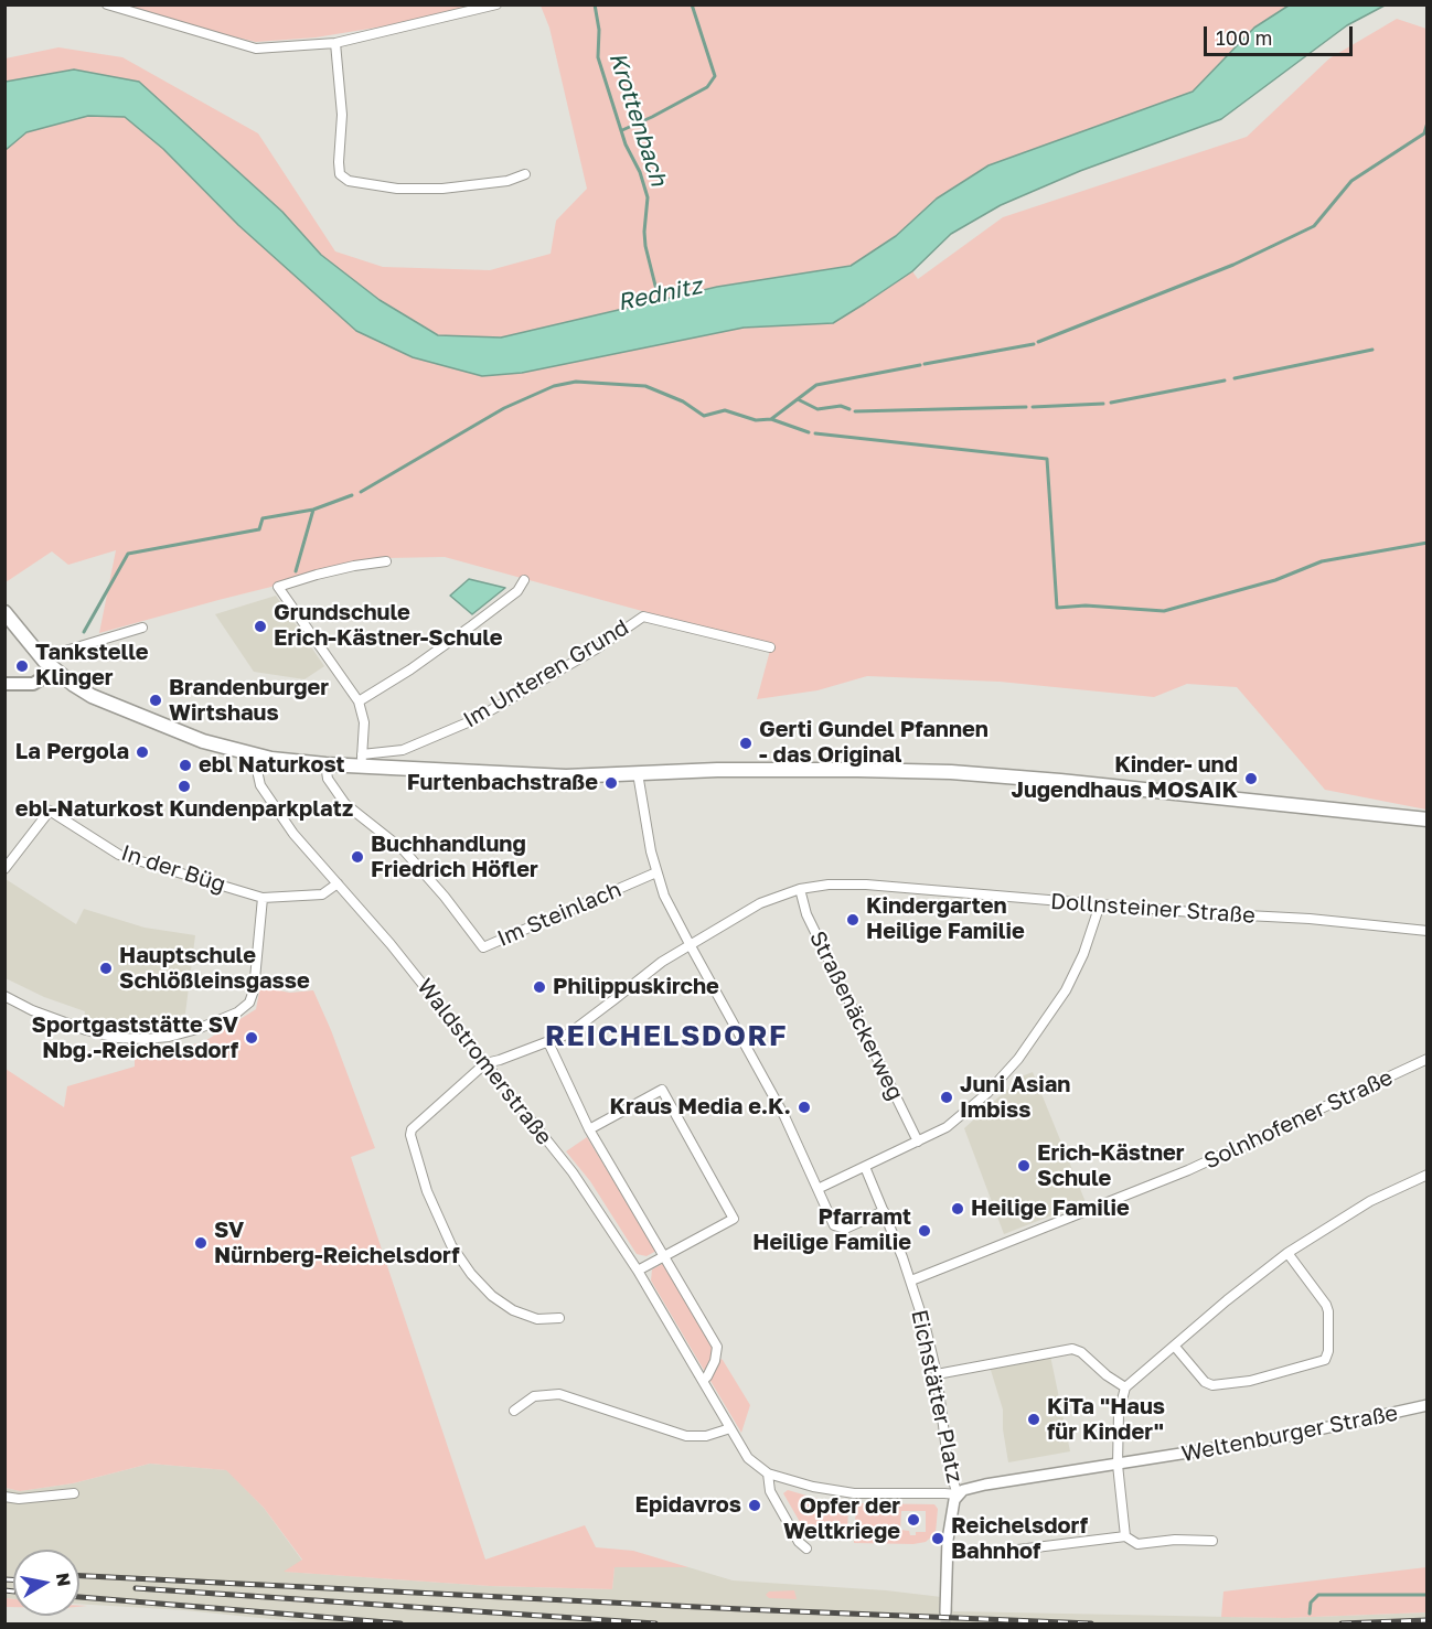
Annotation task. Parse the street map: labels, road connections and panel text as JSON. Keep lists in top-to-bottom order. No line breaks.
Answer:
{"streets":{"street":["Im Unteren Grund","In der Büg","Dollnsteiner Straße","Im Steinlach","Straßenäckerweg","Waldstromerstraße","Solnhofener Straße","Eichstätter Platz","Weltenburger Straße"]},"crossings":[["In der Büg","Waldstromerstraße"],["Dollnsteiner Straße","Straßenäckerweg"],["Dollnsteiner Straße","Waldstromerstraße"],["Waldstromerstraße","Eichstätter Platz"],["Waldstromerstraße","Weltenburger Straße"],["Solnhofener Straße","Eichstätter Platz"],["Eichstätter Platz","Weltenburger Straße"]],"districts":["REICHELSDORF"],"water":["Krottenbach","Rednitz"],"places":["Grundschule Erich-Kästner-Schule","Tankstelle Klinger","Brandenburger Wirtshaus","Gerti Gundel Pfannen - das Original","La Pergola","ebl Naturkost","Kinder- und Jugendhaus MOSAIK","Furtenbachstraße","ebl-Naturkost Kundenparkplatz","Buchhandlung Friedrich Höfler","Kindergarten Heilige Familie","Hauptschule Schlößleinsgasse","Philippuskirche","Sportgaststätte SV Nbg.-Reichelsdorf","Juni Asian Imbiss","Kraus Media e.K.","Erich-Kästner Schule","Heilige Familie","Pfarramt Heilige Familie","SV Nürnberg-Reichelsdorf","KiTa \"Haus für Kinder\"","Epidavros","Opfer der Weltkriege","Reichelsdorf Bahnhof"],"scale_bar":"100 m","north":"right"}
